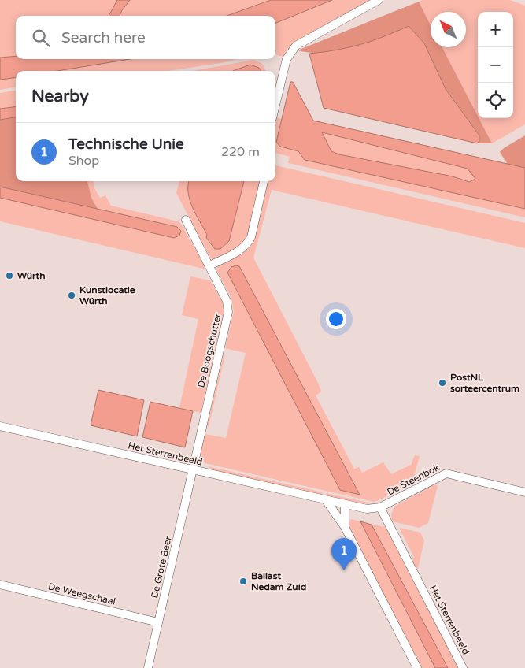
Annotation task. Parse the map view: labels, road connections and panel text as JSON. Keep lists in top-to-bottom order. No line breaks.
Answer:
{"streets":{"street":["De Boogschutter","Het Sterrenbeeld","De Steenbok","De Grote Beer","De Weegschaal"]},"crossings":[["De Boogschutter","Het Sterrenbeeld"],["De Boogschutter","De Grote Beer"],["Het Sterrenbeeld","De Steenbok"],["Het Sterrenbeeld","De Grote Beer"],["De Grote Beer","De Weegschaal"]],"places":["Würth","Kunstlocatie Würth","PostNL sorteercentrum","Ballast Nedam Zuid"],"north":"top left","page":{"map_buttons":["+","−"],"search":"Search here","heading":"Nearby","list":[{"mark":"1","name":"Technische Unie","note":"Shop","value":"220 m"}],"pins":"1"}}
